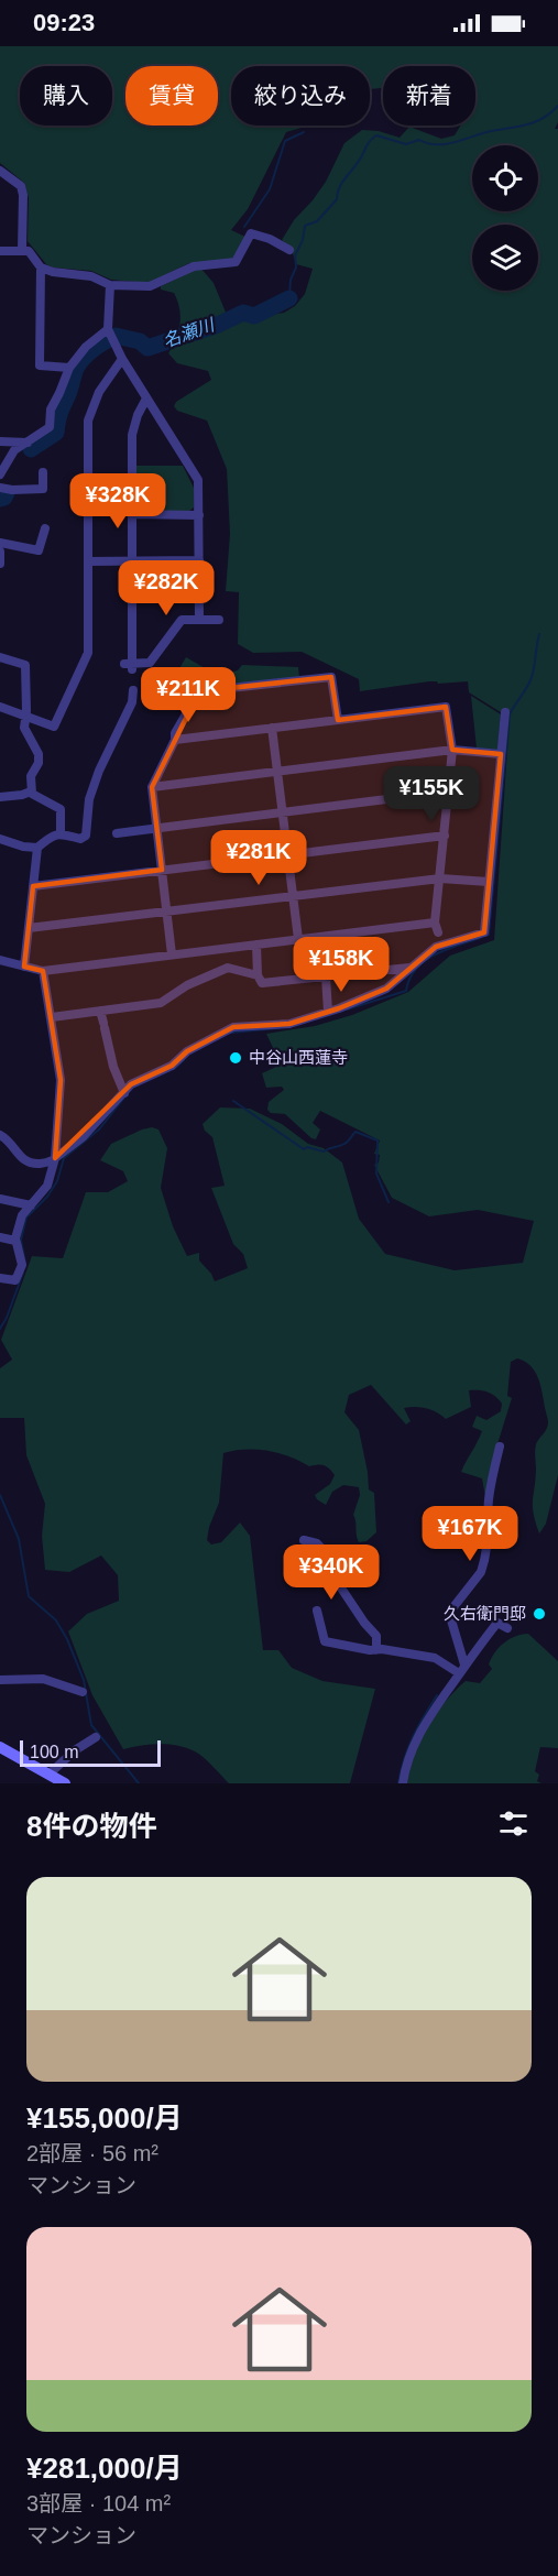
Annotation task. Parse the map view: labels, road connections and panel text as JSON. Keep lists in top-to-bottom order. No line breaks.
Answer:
{"water":["名瀬川"],"places":["中谷山西蓮寺","久右衛門邸"],"scale_bar":"100 m","page":{"status":"09:23","chip":["購入","賃貸","絞り込み","新着"],"price":["¥328K","¥282K","¥211K","¥155K","¥281K","¥158K","¥167K","¥340K"],"scale":"100 m","heading":"8件の物件","list":[{"name":"¥155,000/月","note":"2部屋 · 56 m² · マンション"},{"name":"¥281,000/月","note":"3部屋 · 104 m² · マンション"}]}}
